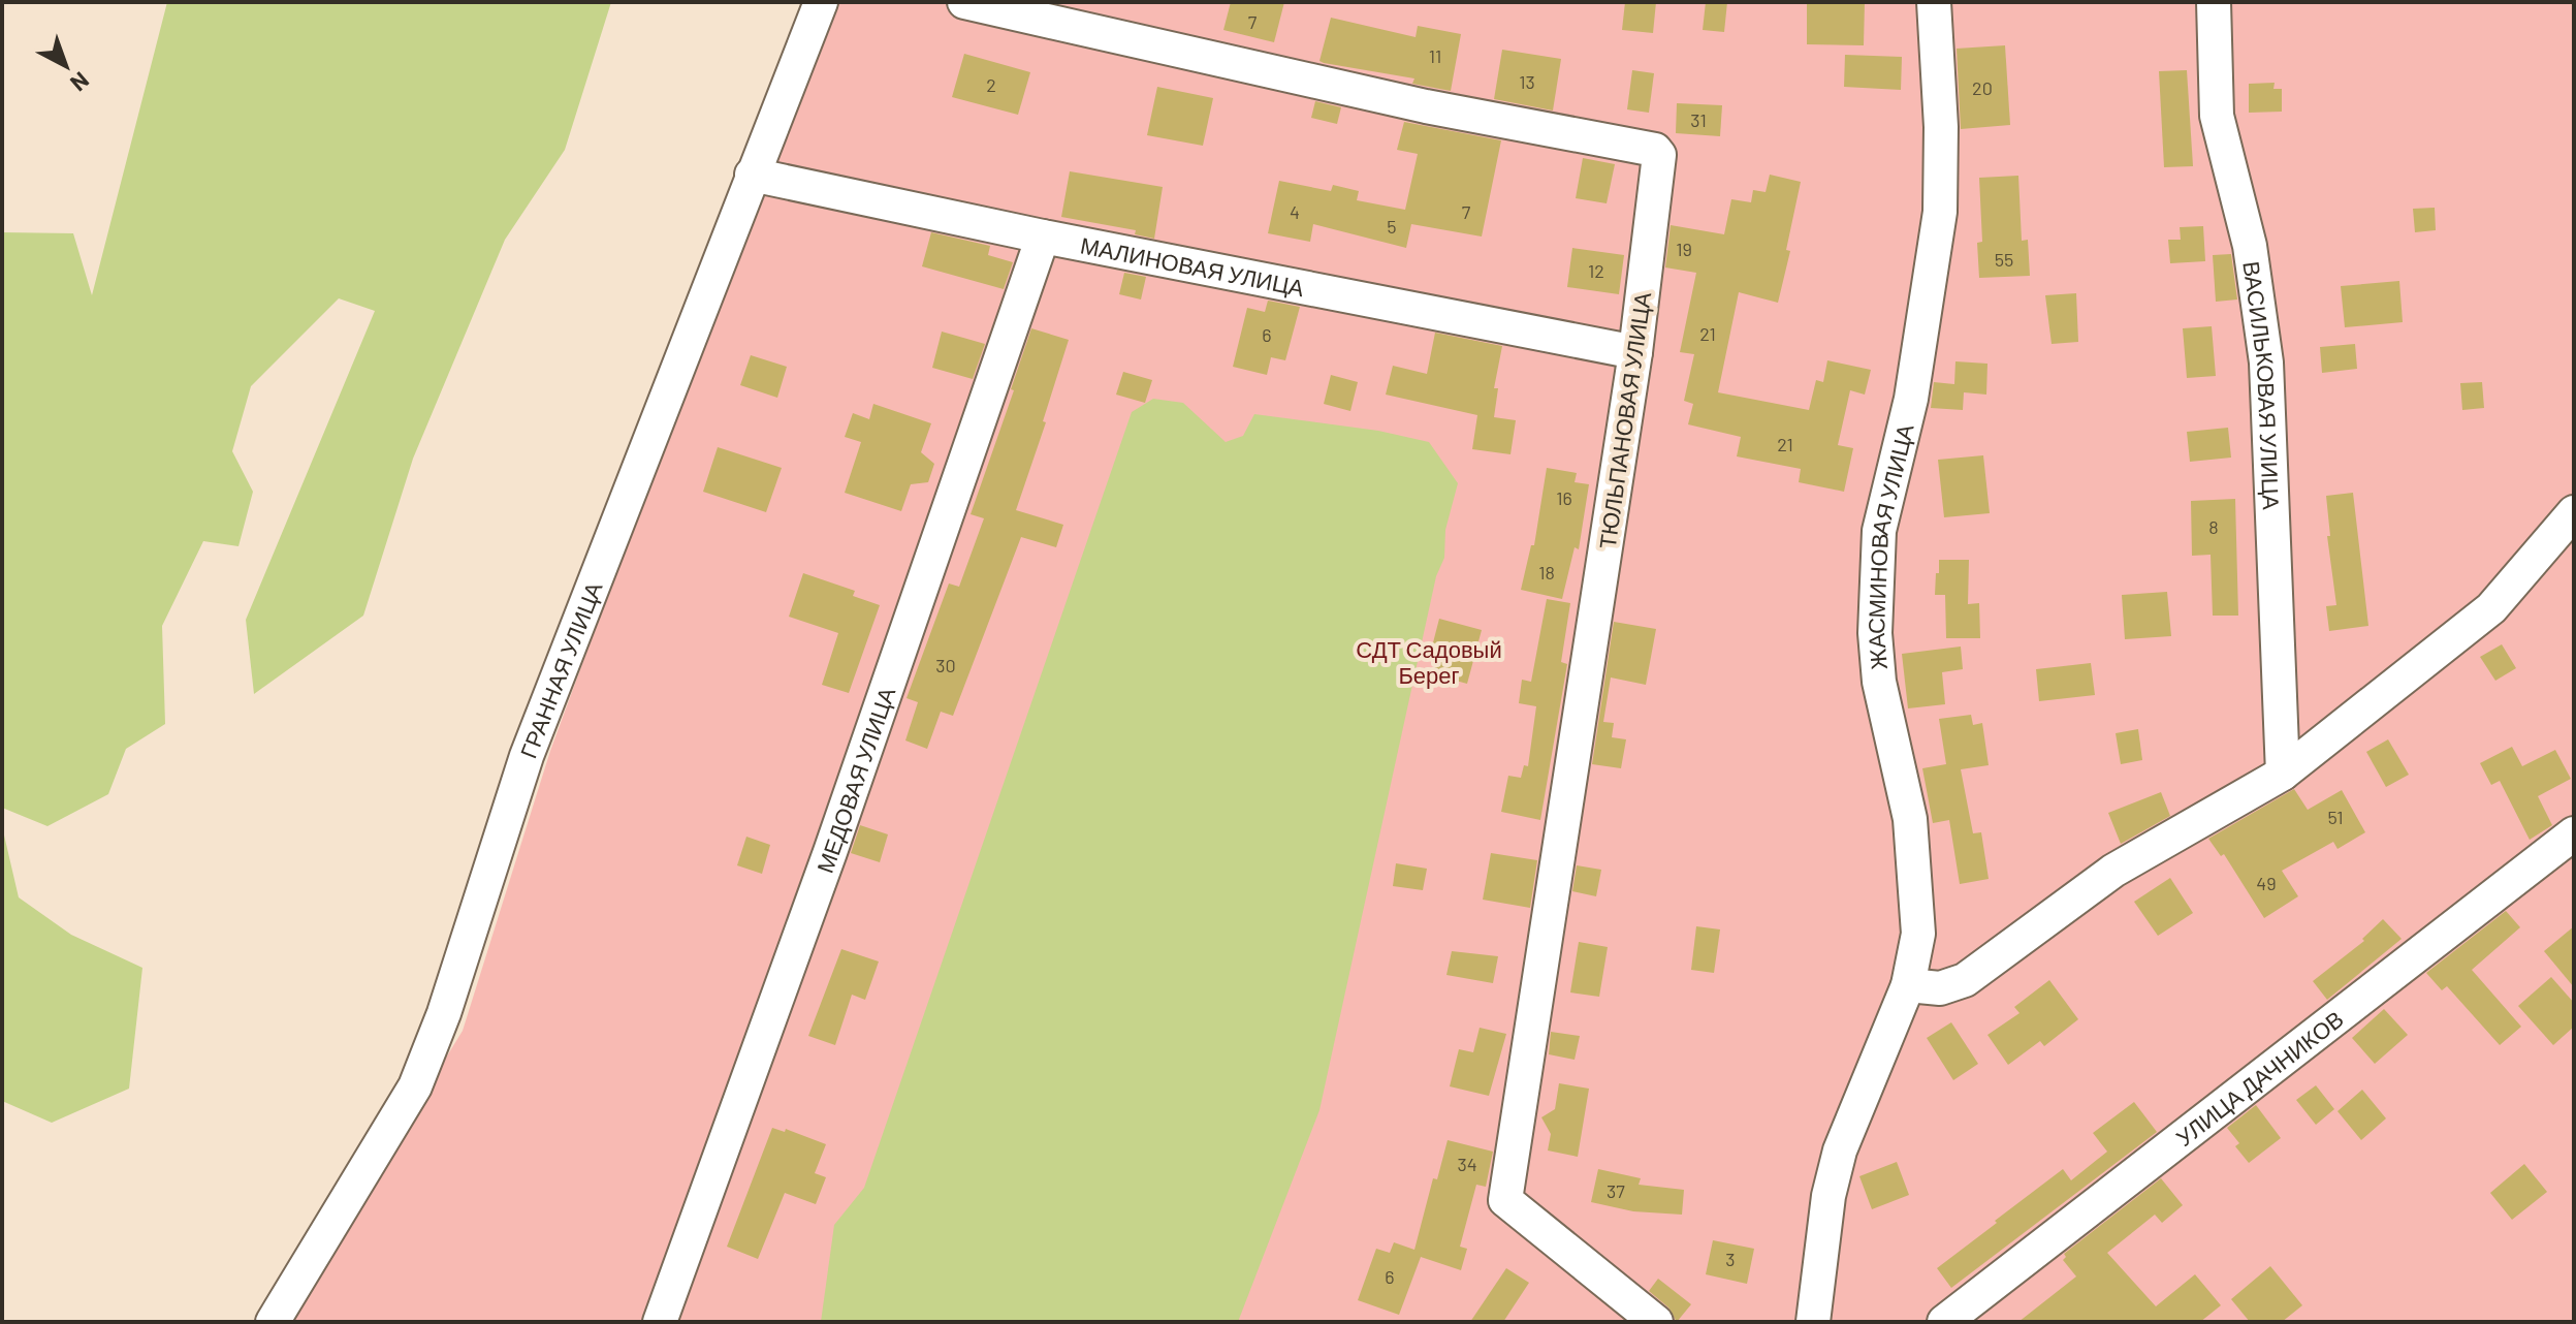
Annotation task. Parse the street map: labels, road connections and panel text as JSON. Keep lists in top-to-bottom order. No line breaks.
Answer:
{"streets":{"street":["МАЛИНОВАЯ УЛИЦА","ВАСИЛЬКОВАЯ УЛИЦА","ТЮЛЬПАНОВАЯ УЛИЦА","ЖАСМИНОВАЯ УЛИЦА","ГРАННАЯ УЛИЦА","МЕДОВАЯ УЛИЦА","УЛИЦА ДАЧНИКОВ"]},"crossings":[["МАЛИНОВАЯ УЛИЦА","ТЮЛЬПАНОВАЯ УЛИЦА"],["МАЛИНОВАЯ УЛИЦА","ГРАННАЯ УЛИЦА"],["МАЛИНОВАЯ УЛИЦА","МЕДОВАЯ УЛИЦА"]],"parks":["СДТ Садовый Берег"],"house_numbers":["7","11","13","2","20","31","4","7","5","19","55","12","21","6","21","16","8","18","30","51","49","34","37","3","6"],"north":"bottom right"}
